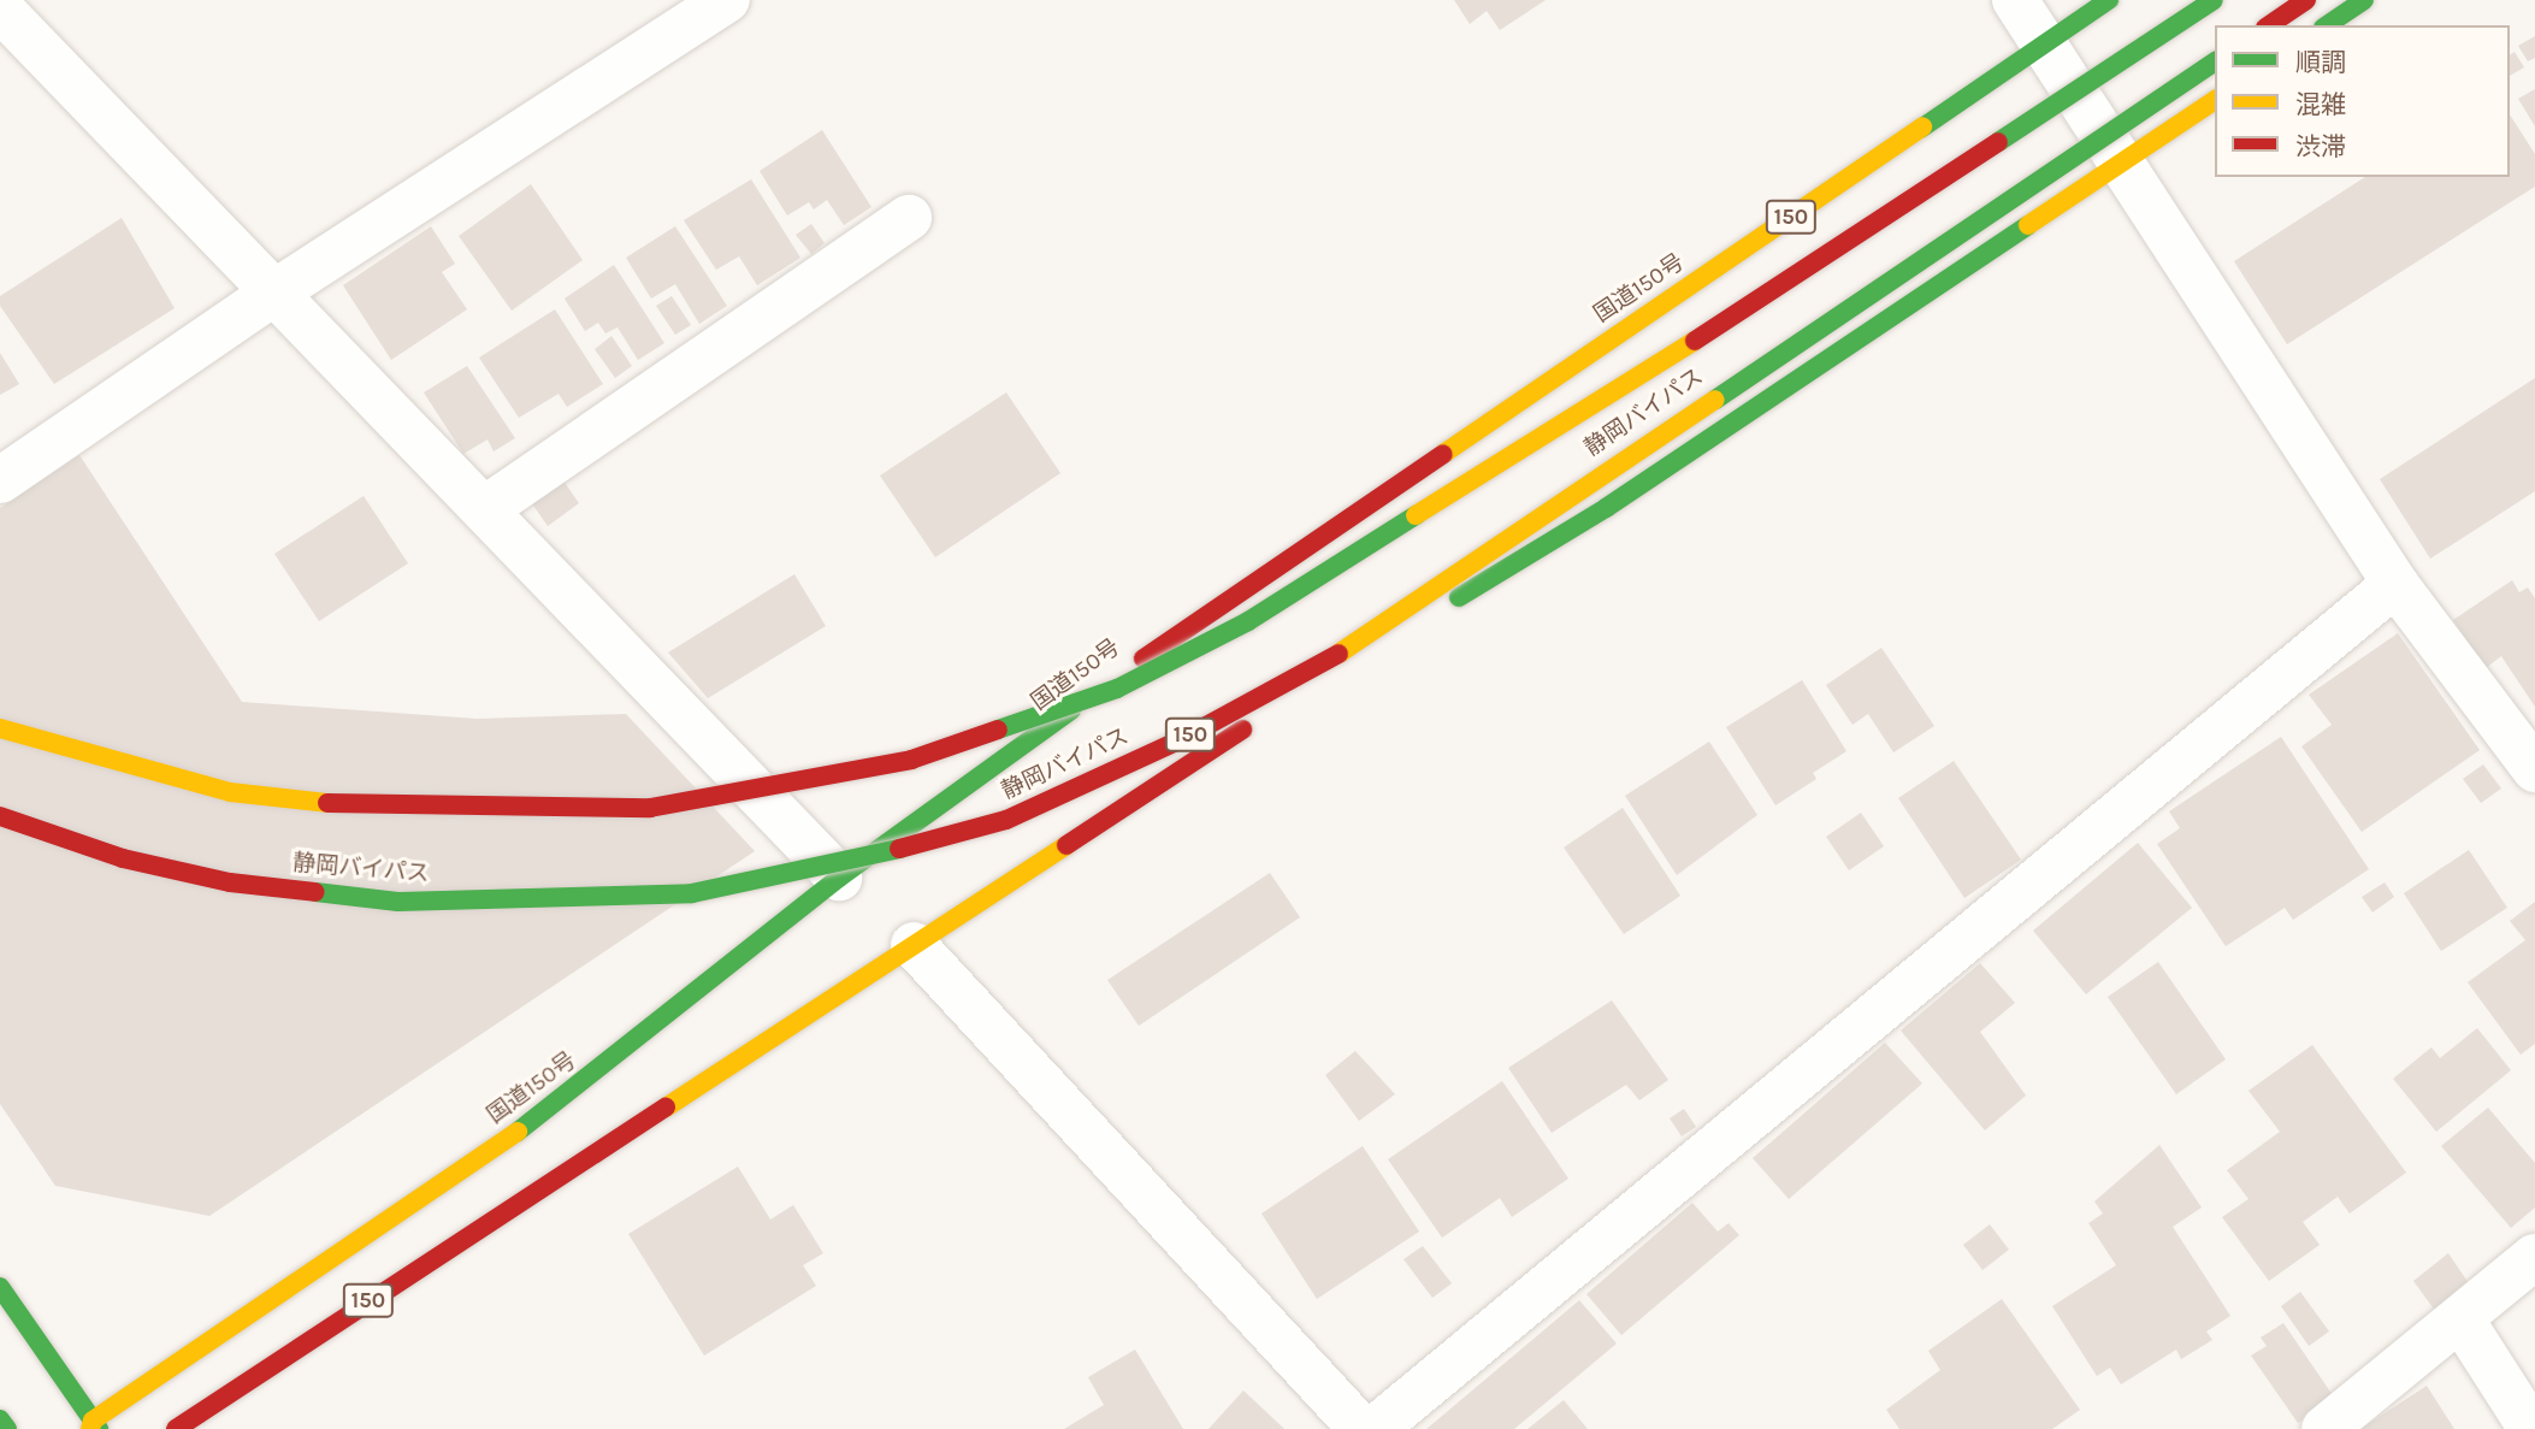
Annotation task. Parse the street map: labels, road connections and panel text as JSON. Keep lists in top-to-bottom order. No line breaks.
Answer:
{"streets":{"highway":["150","国道150号","静岡バイパス"]},"legend":["順調","混雑","渋滞"]}
